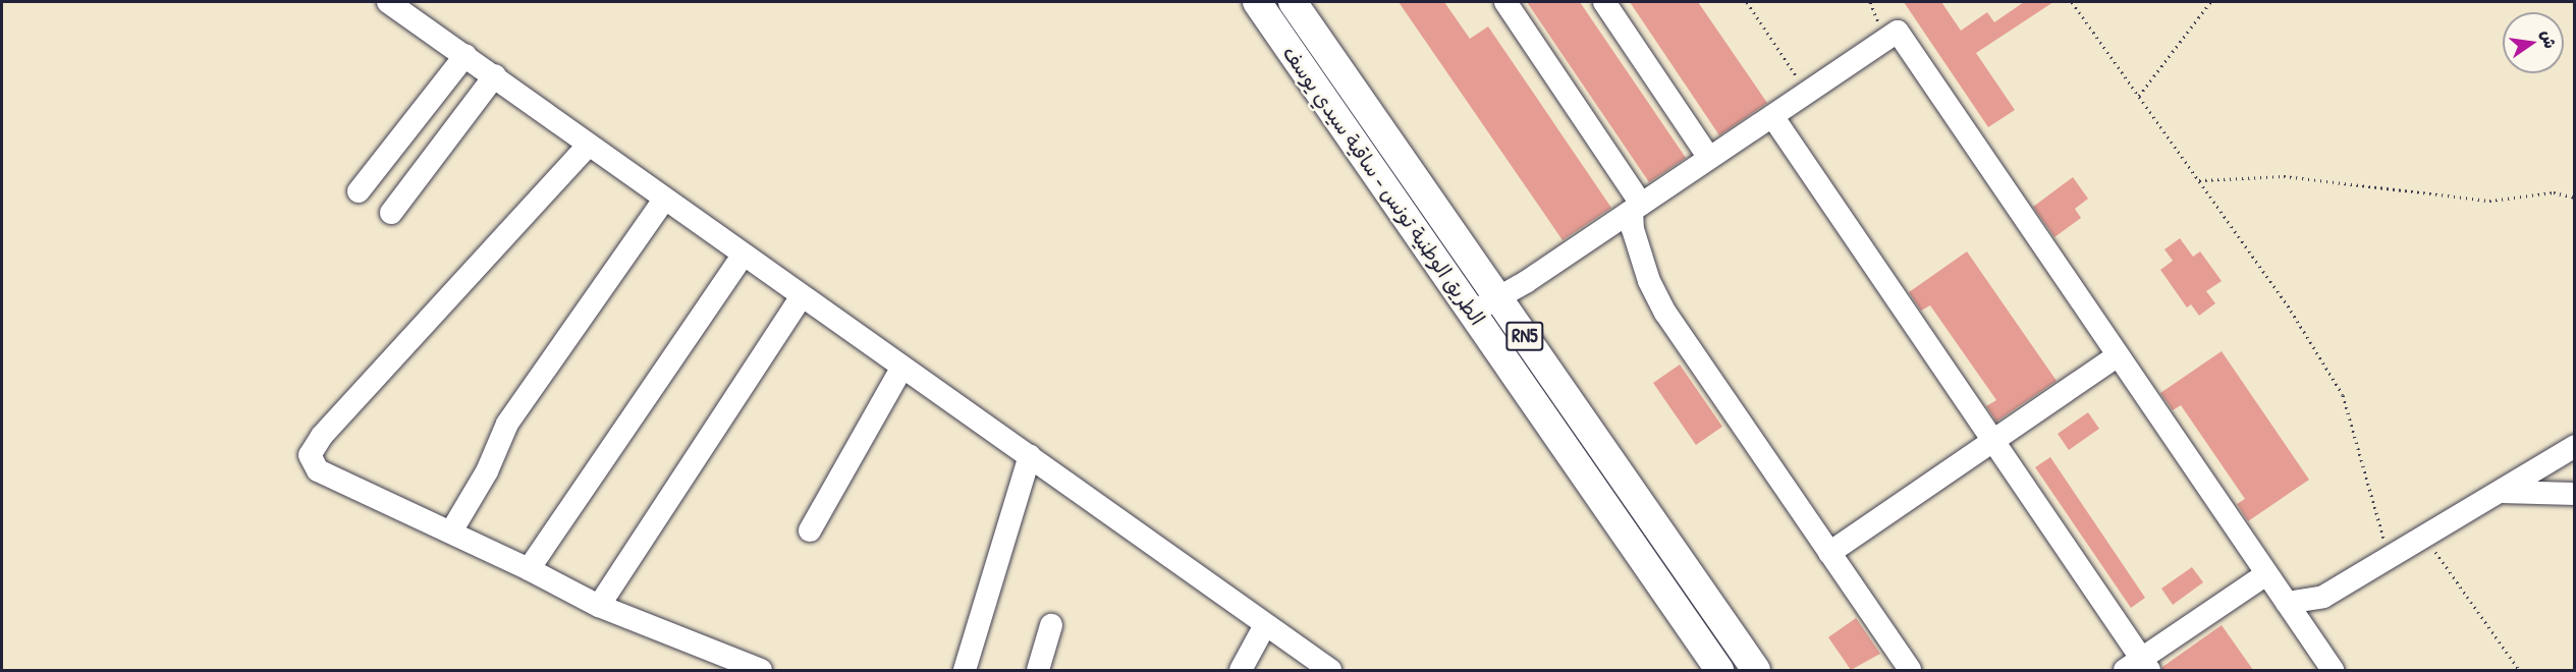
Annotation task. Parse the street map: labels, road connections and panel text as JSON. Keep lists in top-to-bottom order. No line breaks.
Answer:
{"streets":{"main road":["الطريق الوطنية تونس - ساقية سيدي يوسف","RN5"]},"north":"right"}
